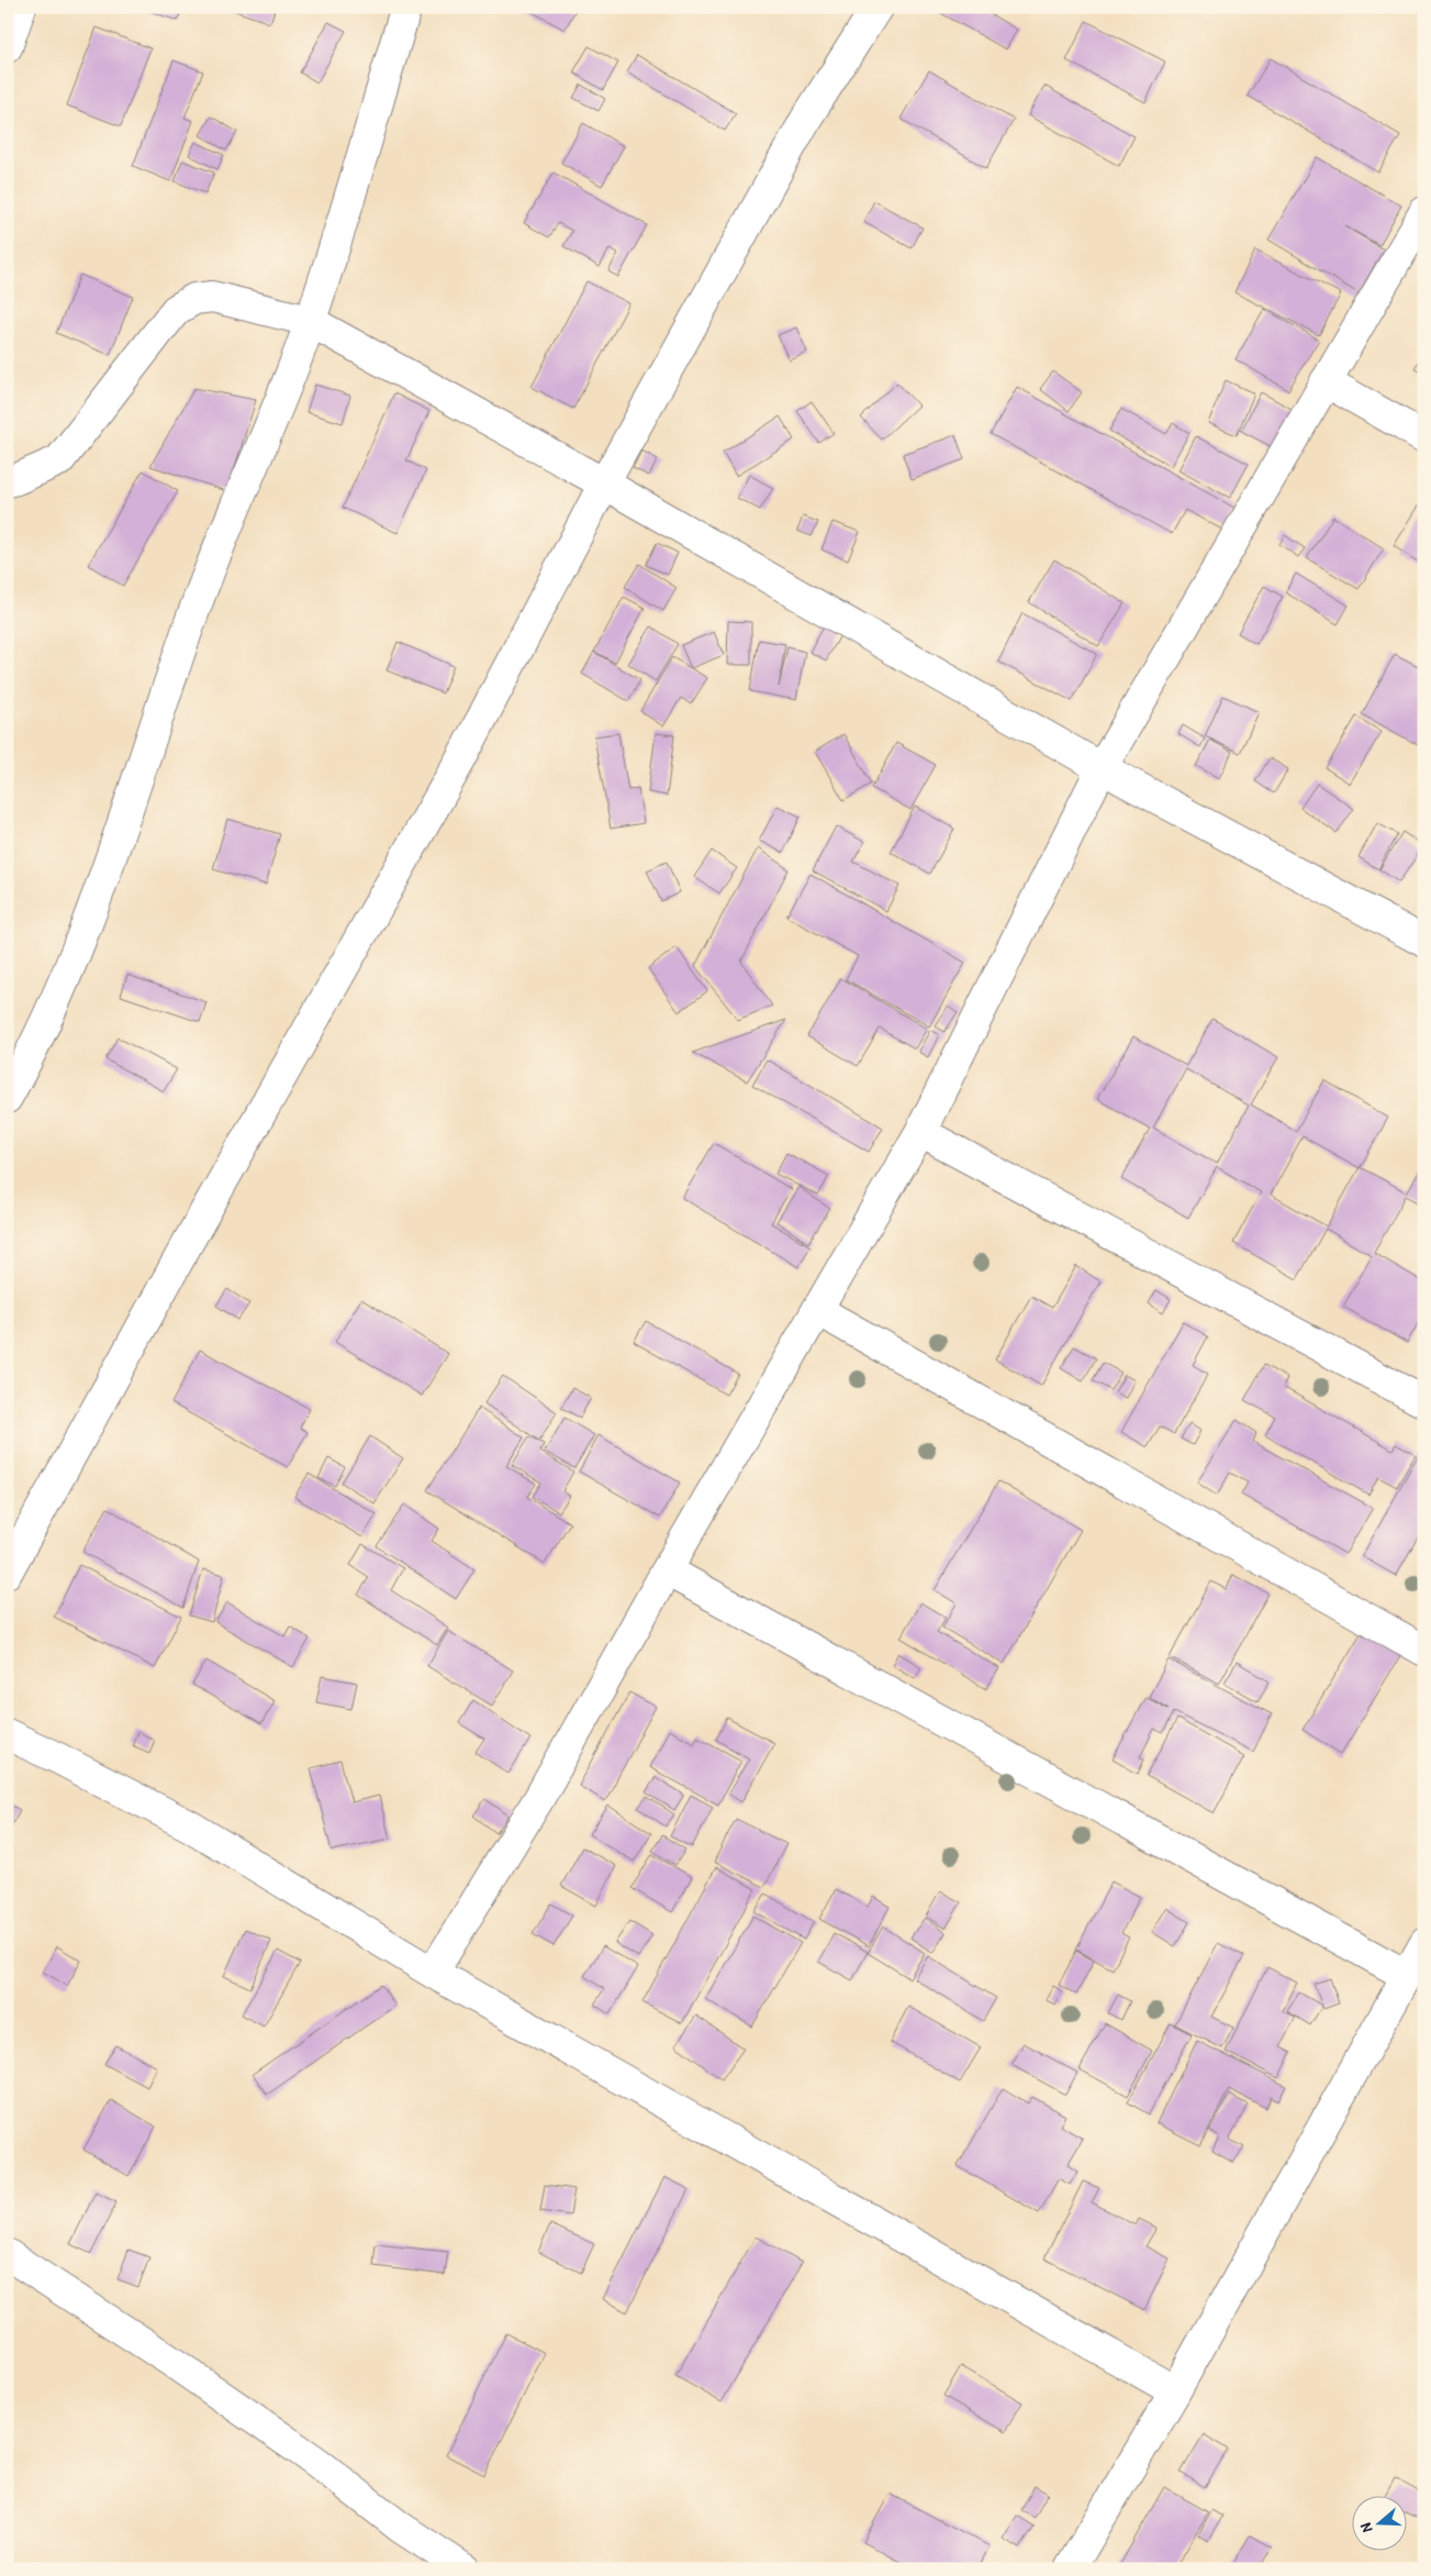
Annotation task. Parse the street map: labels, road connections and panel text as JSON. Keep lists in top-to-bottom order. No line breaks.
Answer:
{"north":"left"}
